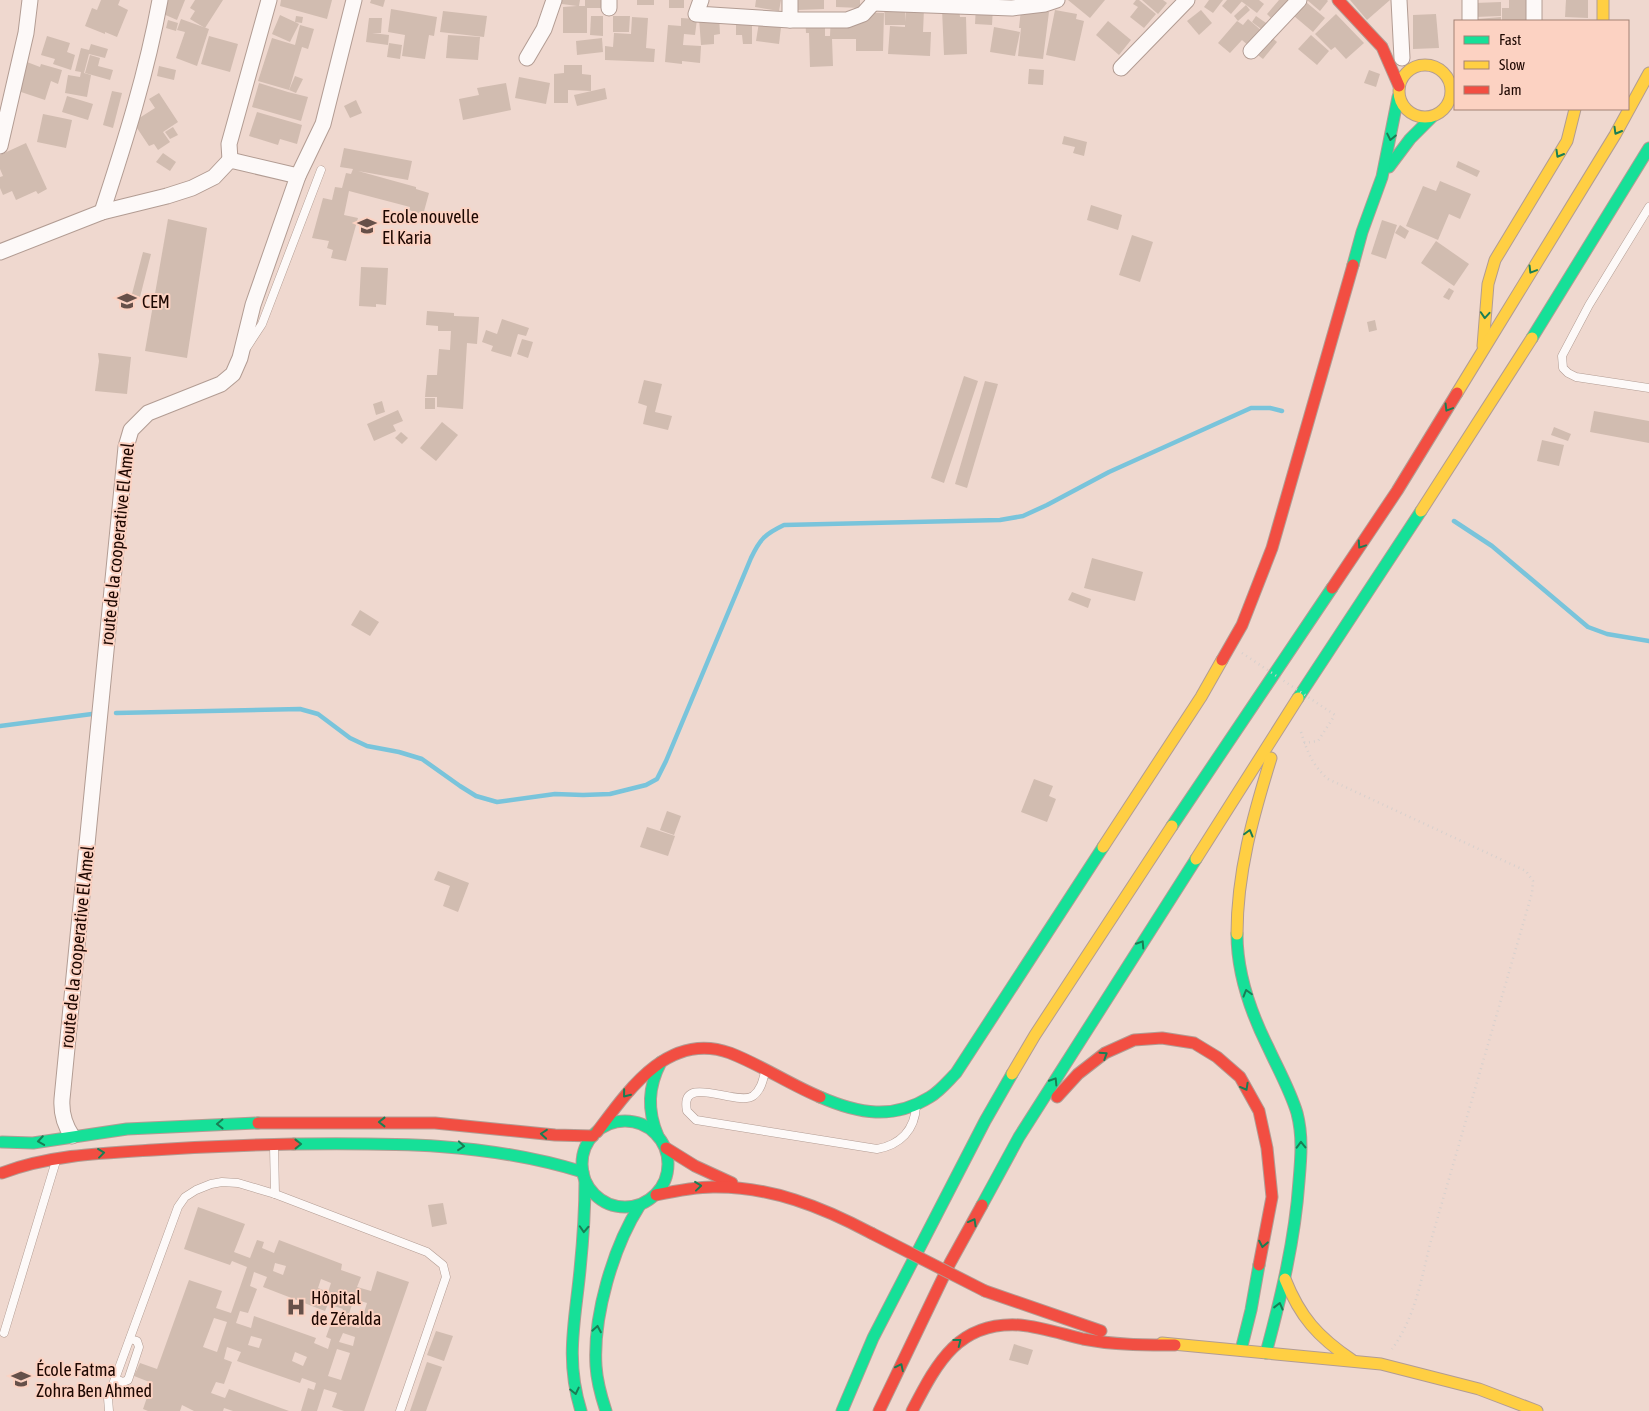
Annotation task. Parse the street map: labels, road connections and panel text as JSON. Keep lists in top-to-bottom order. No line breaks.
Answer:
{"streets":{"street":["route de la cooperative El Amel"]},"places":{"school or university":["Ecole nouvelle El Karia","CEM","École Fatma Zohra Ben Ahmed"],"hospital":["Hôpital de Zéralda"]},"legend":["Fast","Slow","Jam"]}
